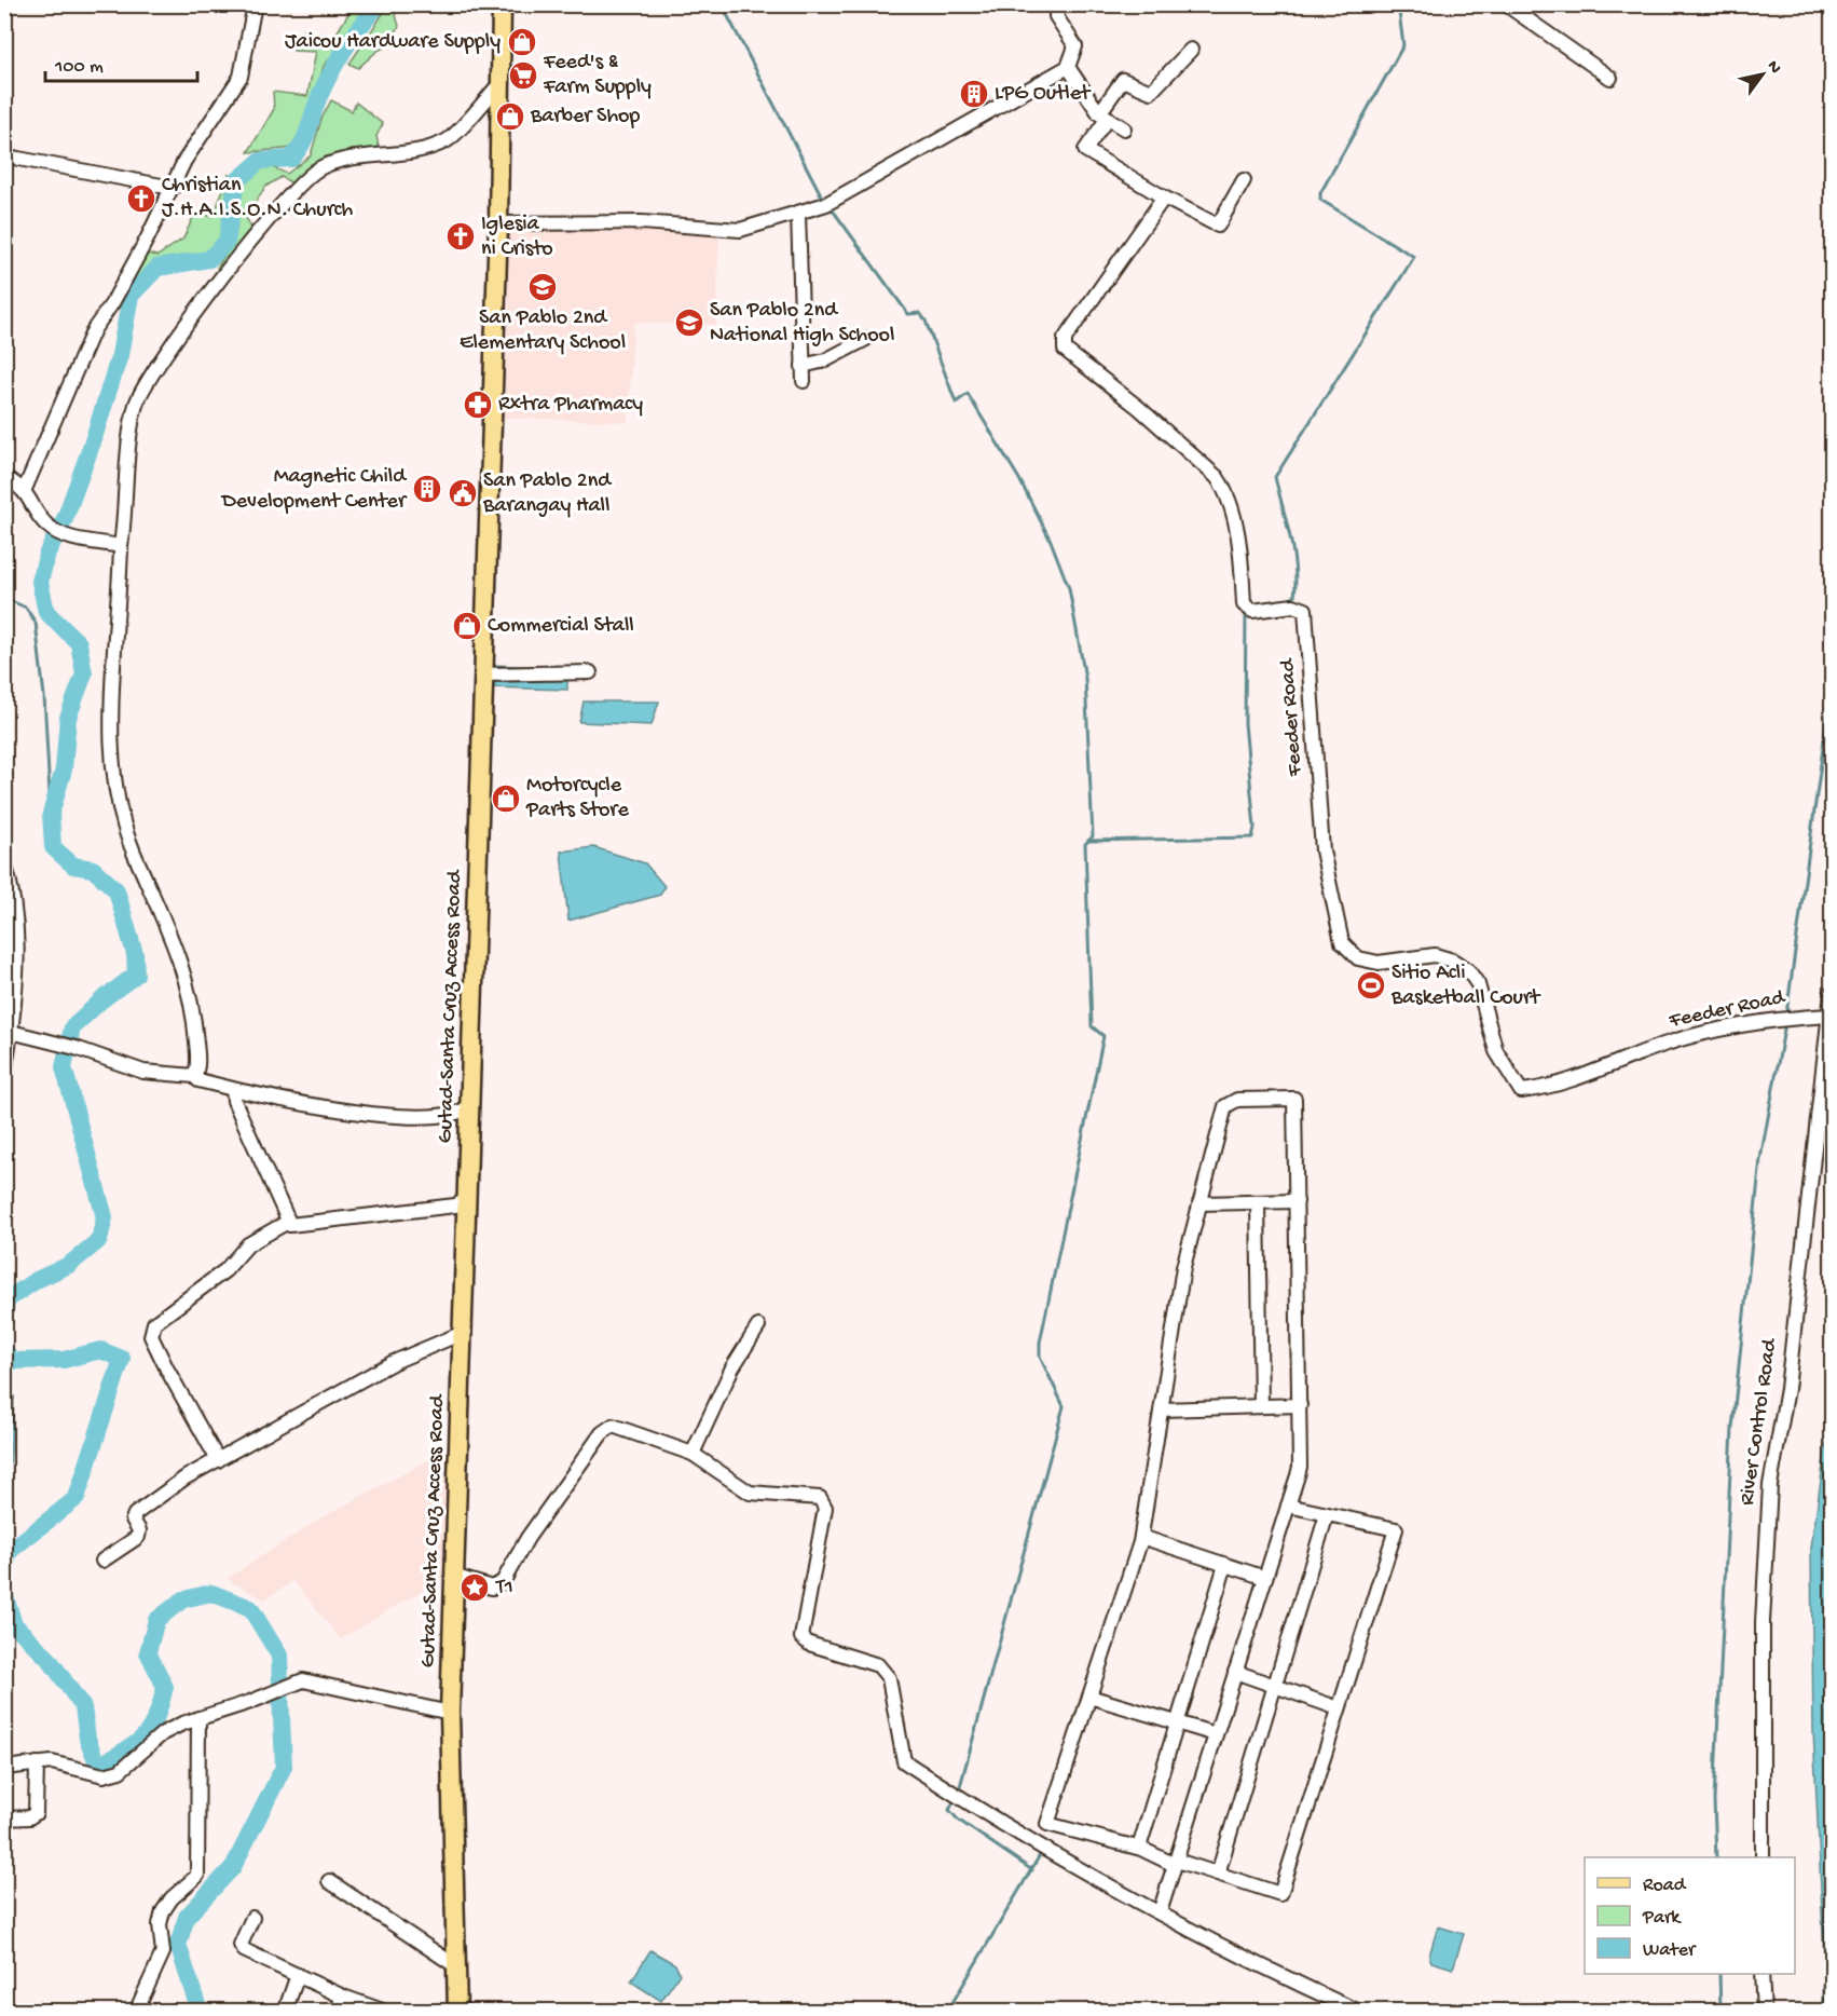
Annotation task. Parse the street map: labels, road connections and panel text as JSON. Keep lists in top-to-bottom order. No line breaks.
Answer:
{"streets":{"main road":["Gutad-Santa Cruz Access Road"],"street":["Feeder Road","River Control Road"]},"crossings":[["Feeder Road","River Control Road"]],"places":{"shop":["Jaicou Hardware Supply","Barber Shop","Commercial Stall","Motorcycle Parts Store"],"supermarket":["Feed's & Farm Supply"],"building":["LPG Outlet","Magnetic Child Development Center"],"church":["Christian J.H.A.I.S.O.N. Church","Iglesia ni Cristo"],"school or university":["San Pablo 2nd Elementary School","San Pablo 2nd National High School"],"pharmacy":["Rxtra Pharmacy"],"public building":["San Pablo 2nd Barangay Hall"],"sports":["Sitio Acli Basketball Court"],"place":["T1"]},"legend":["Road","Park","Water"],"scale_bar":"100 m","north":"top right"}
